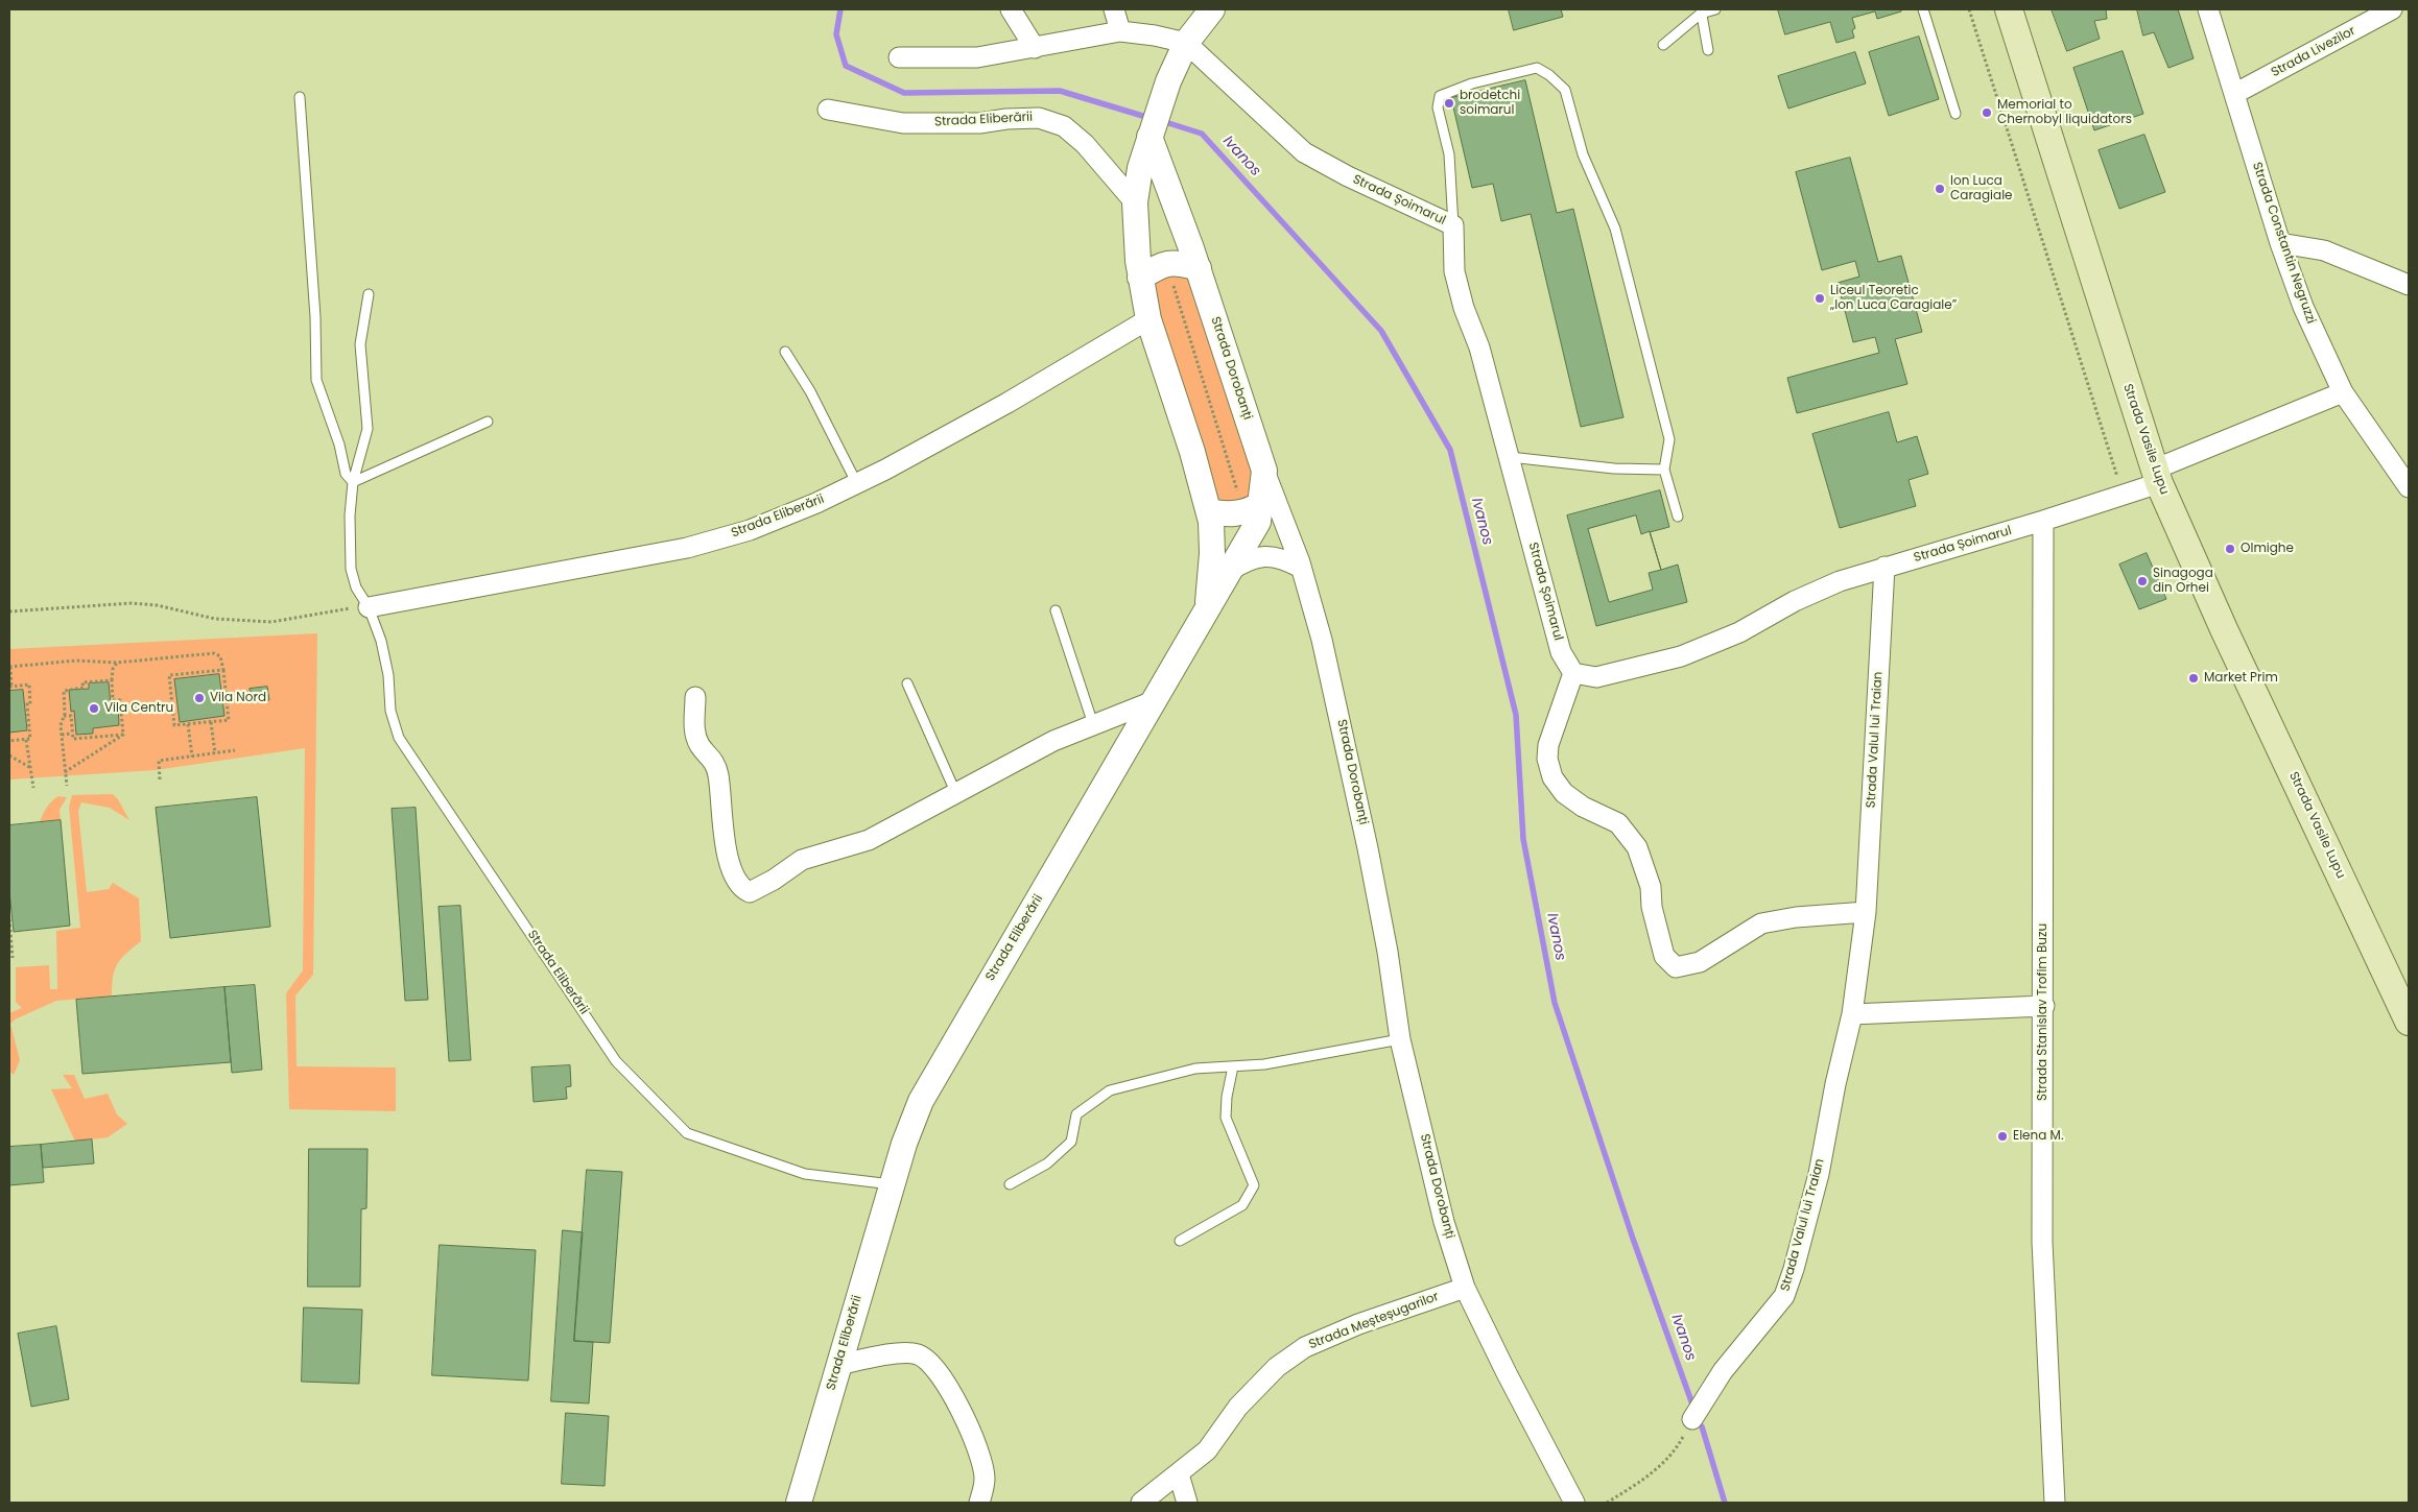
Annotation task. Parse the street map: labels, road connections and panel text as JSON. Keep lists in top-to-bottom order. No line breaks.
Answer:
{"streets":{"main road":["Strada Vasile Lupu"],"street":["Strada Livezilor","Strada Eliberării","Strada Șoimarul","Strada Constantin Negruzzi","Strada Dorobanți","Strada Valul lui Traian","Strada Stanislav Trofim Buzu","Strada Meșteșugarilor"]},"crossings":[["Strada Livezilor","Strada Constantin Negruzzi"],["Strada Eliberării","Strada Dorobanți"],["Strada Șoimarul","Strada Constantin Negruzzi"],["Strada Șoimarul","Strada Vasile Lupu"],["Strada Șoimarul","Strada Valul lui Traian"],["Strada Șoimarul","Strada Stanislav Trofim Buzu"],["Strada Dorobanți","Strada Meșteșugarilor"]],"water":["Ivanos"],"places":["brodetchi soimarul","Memorial to Chernobyl liquidators","Ion Luca Caragiale","Liceul Teoretic „Ion Luca Caragiale”","Olmighe","Sinagoga din Orhei","Market Prim","Vila Nord","Vila Centru","Elena M."]}
